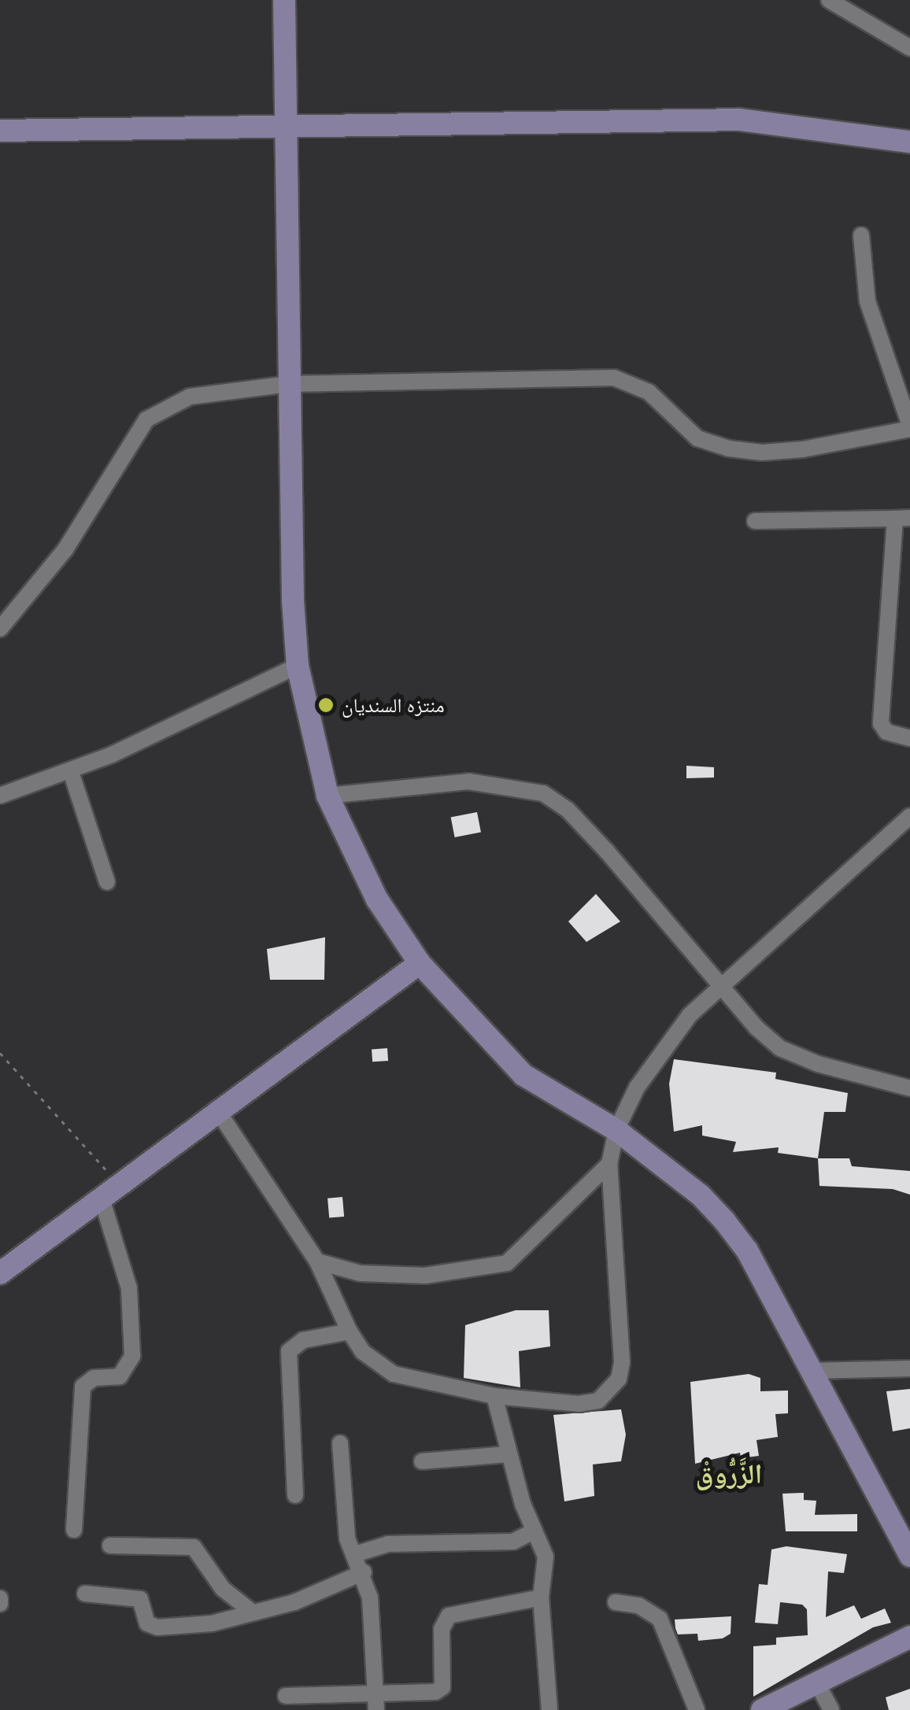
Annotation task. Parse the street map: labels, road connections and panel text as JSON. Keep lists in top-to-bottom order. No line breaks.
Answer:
{"districts":["الزَّرُّوقْ"],"places":["منتزه السنديان"]}
